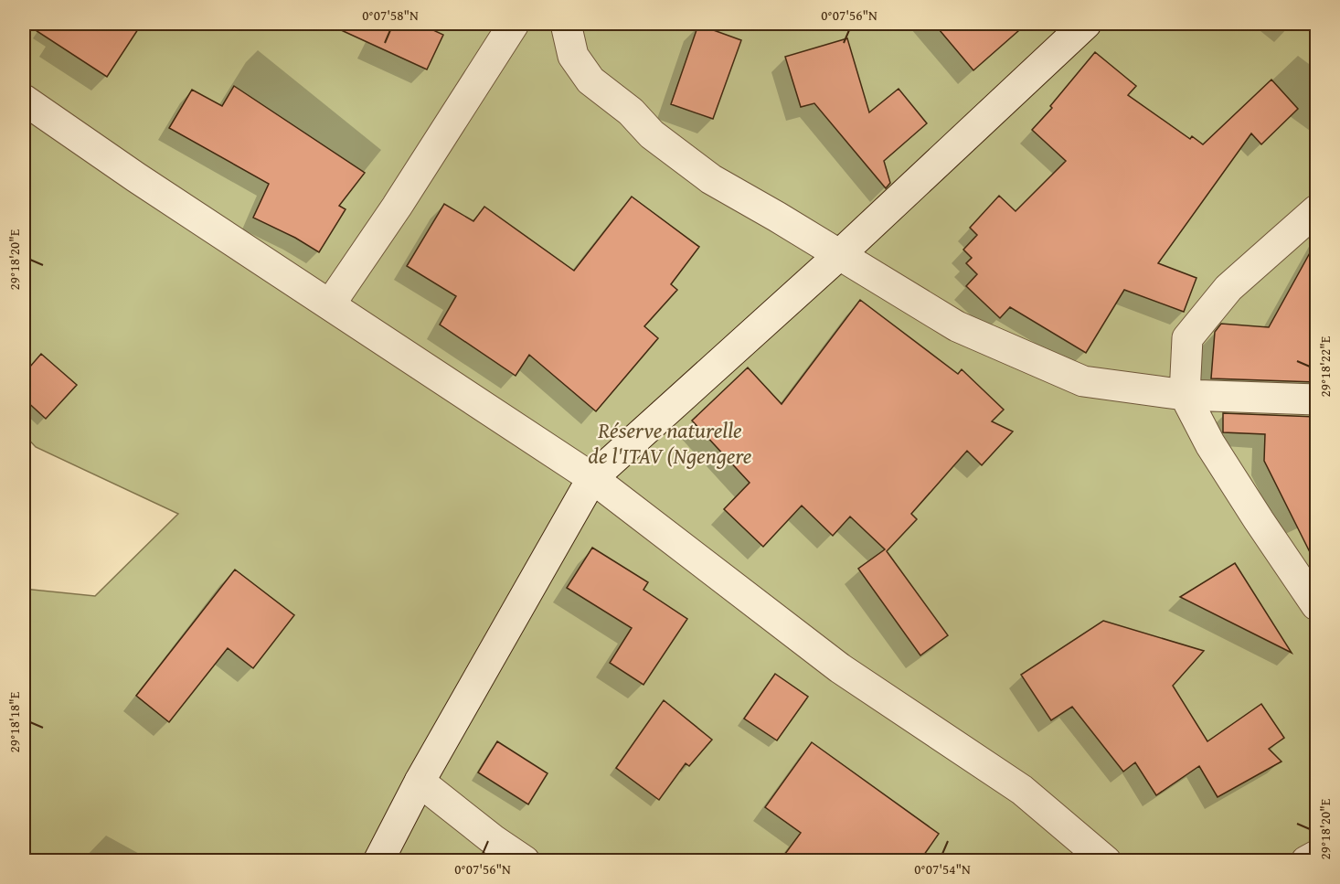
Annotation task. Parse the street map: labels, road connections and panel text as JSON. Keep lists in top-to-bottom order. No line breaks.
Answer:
{"parks":["Réserve naturelle de l'ITAV (Ngengere"],"coordinates":["0°07'58\"N","0°07'56\"N","29°18'20\"E","29°18'22\"E","29°18'18\"E","0°07'54\"N"]}
